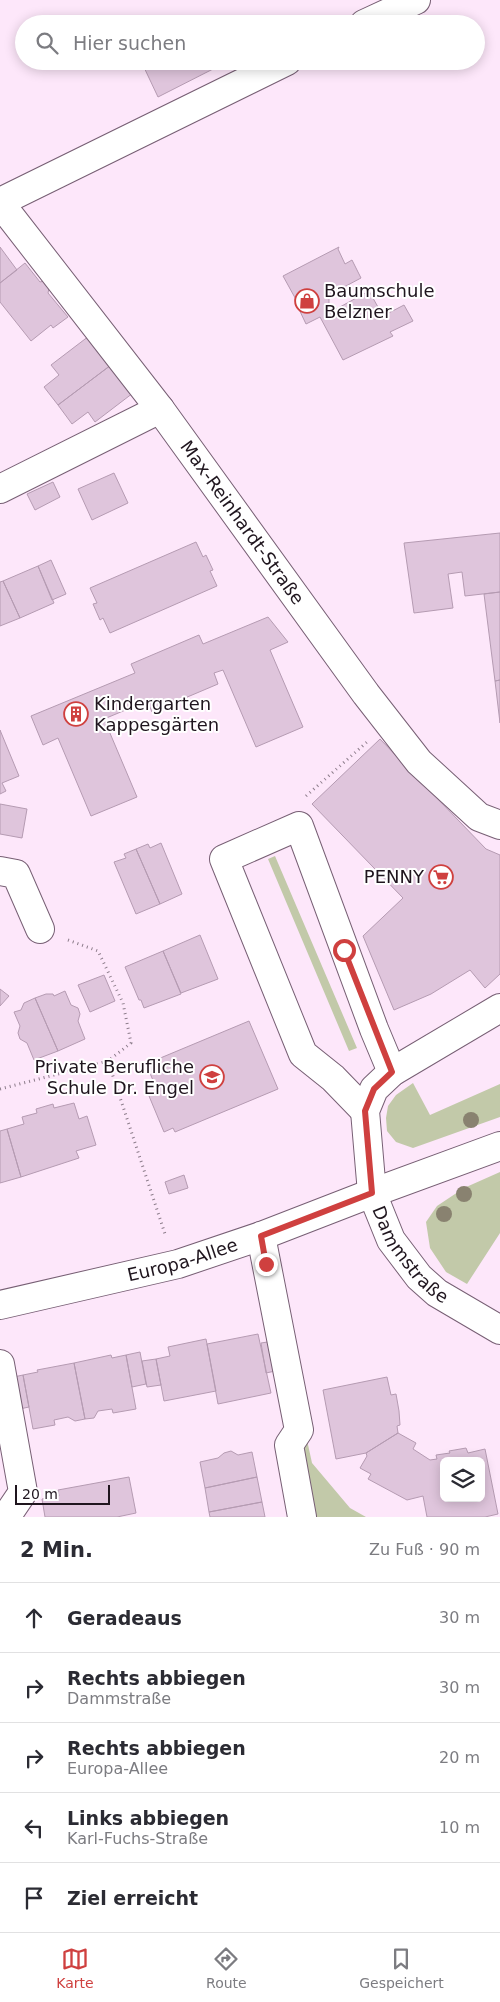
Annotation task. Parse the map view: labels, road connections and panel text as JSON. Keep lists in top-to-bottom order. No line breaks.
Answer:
{"streets":{"street":["Max-Reinhardt-Straße","Dammstraße","Europa-Allee"]},"crossings":[["Dammstraße","Europa-Allee"]],"places":{"shop":["Baumschule Belzner"],"building":["Kindergarten Kappesgärten"],"supermarket":["PENNY"],"school or university":["Private Berufliche Schule Dr. Engel"]},"scale_bar":"20 m","page":{"search":"Hier suchen","scale":"20 m","heading":["2 Min.","Zu Fuß · 90 m"],"list":[["Geradeaus","30 m"],["Rechts abbiegen","Dammstraße","30 m"],["Rechts abbiegen","Europa-Allee","20 m"],["Links abbiegen","Karl-Fuchs-Straße","10 m"],"Ziel erreicht"],"nav":["Karte","Route","Gespeichert"]}}
